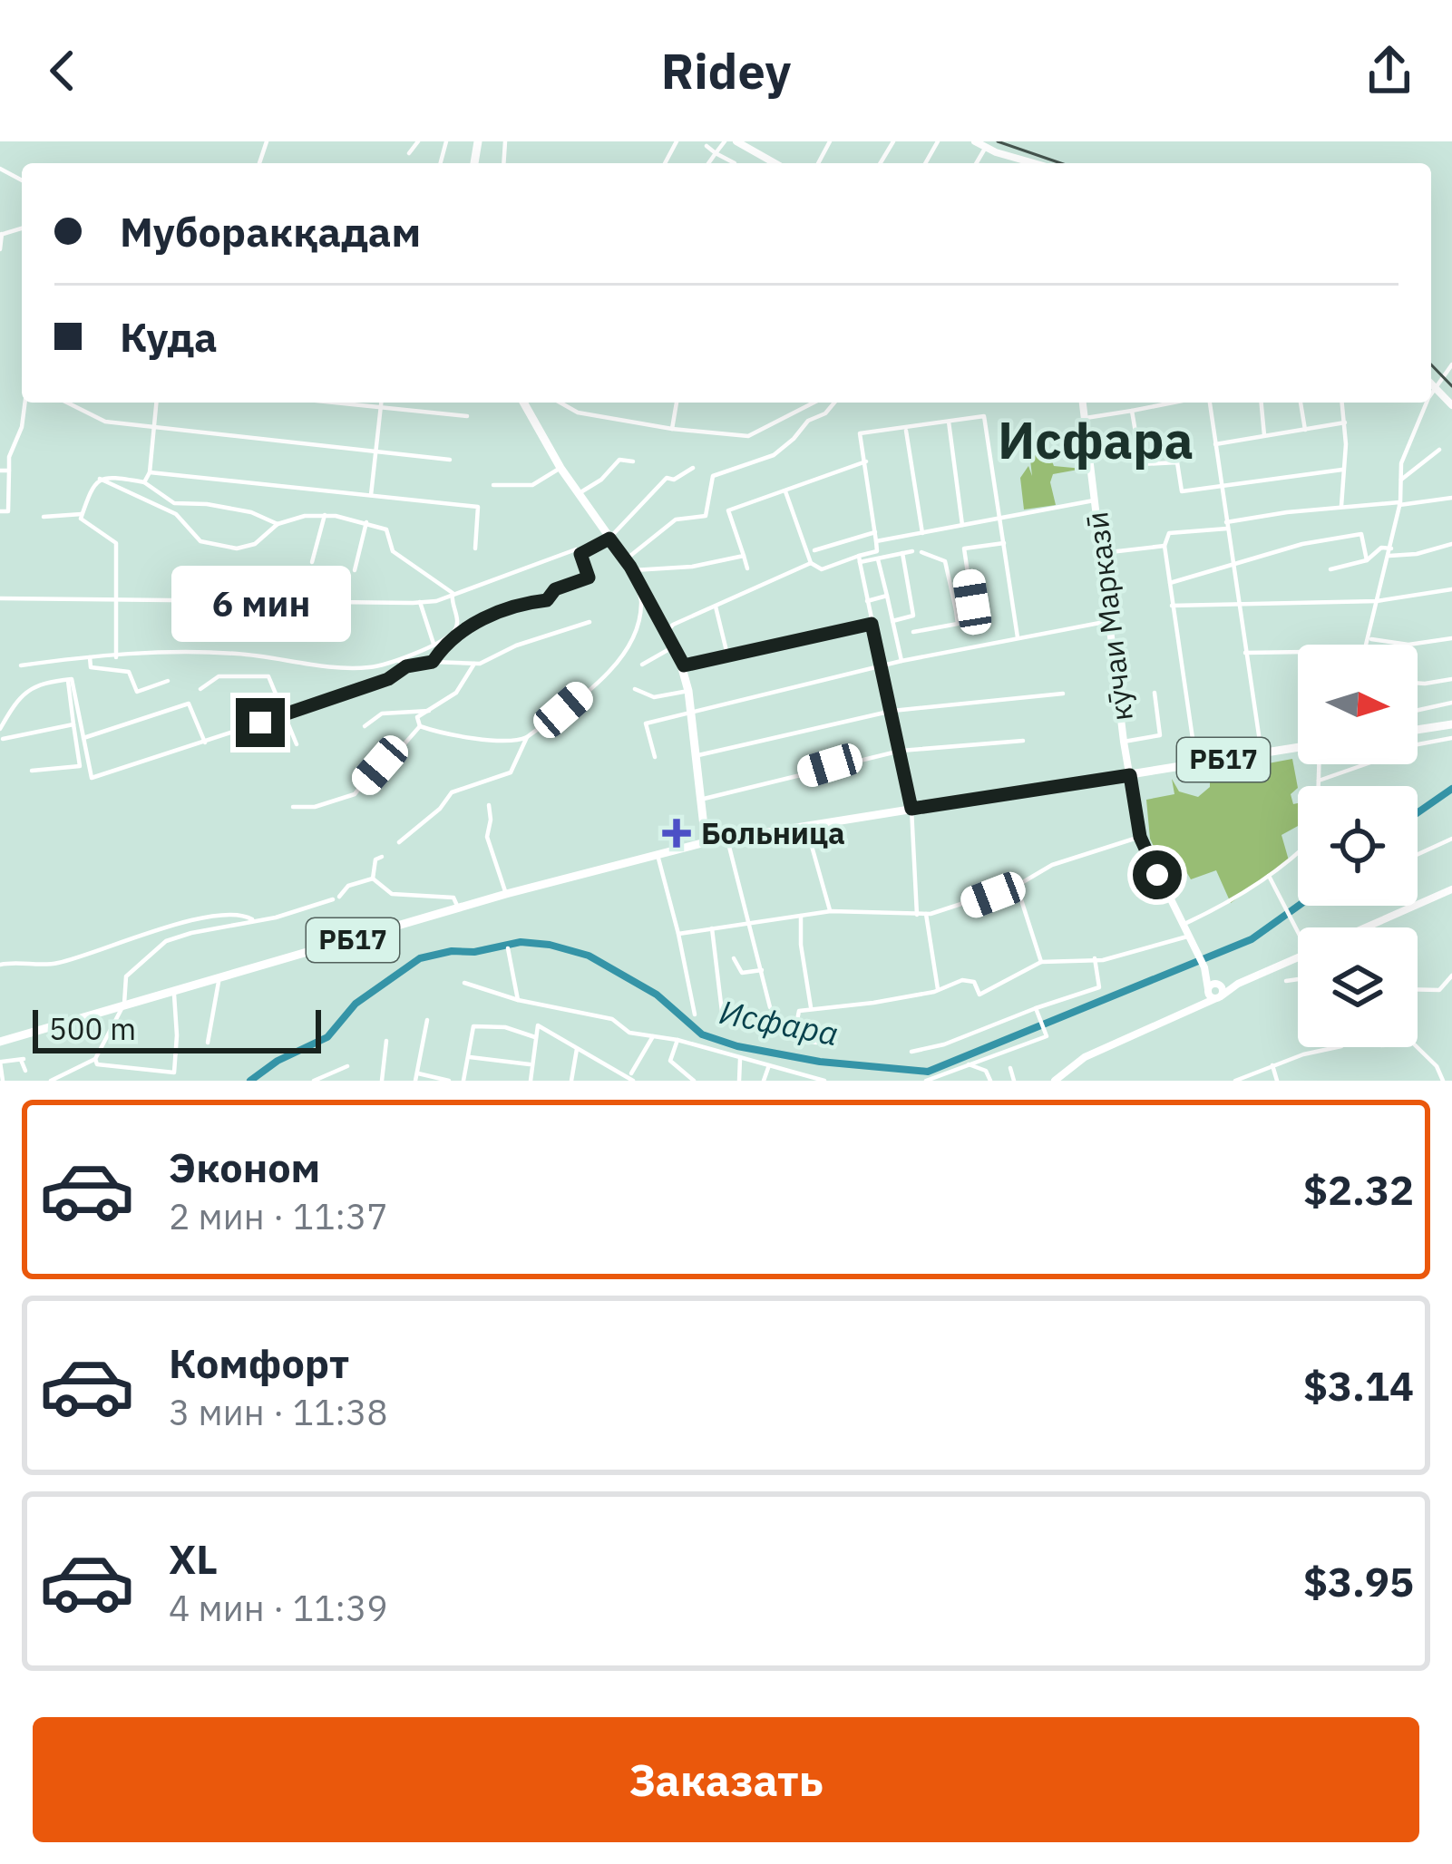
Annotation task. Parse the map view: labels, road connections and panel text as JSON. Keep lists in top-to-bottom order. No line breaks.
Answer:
{"streets":{"main road":["кӯчаи Марказӣ","РБ17"]},"crossings":[["кӯчаи Марказӣ","РБ17"]],"districts":["Исфара"],"water":["Исфара"],"places":{"health":["Больница"]},"scale_bar":"500 m","north":"right","page":{"header":"Ridey","banner":["Муборакқадам","Куда"],"bubble":"6 мин","scale":"500 m","list":[{"name":"Эконом","note":"2 мин · 11:37","value":"$2.32"},{"name":"Комфорт","note":"3 мин · 11:38","value":"$3.14"},{"name":"XL","note":"4 мин · 11:39","value":"$3.95"}],"buttons":"Заказать"}}
